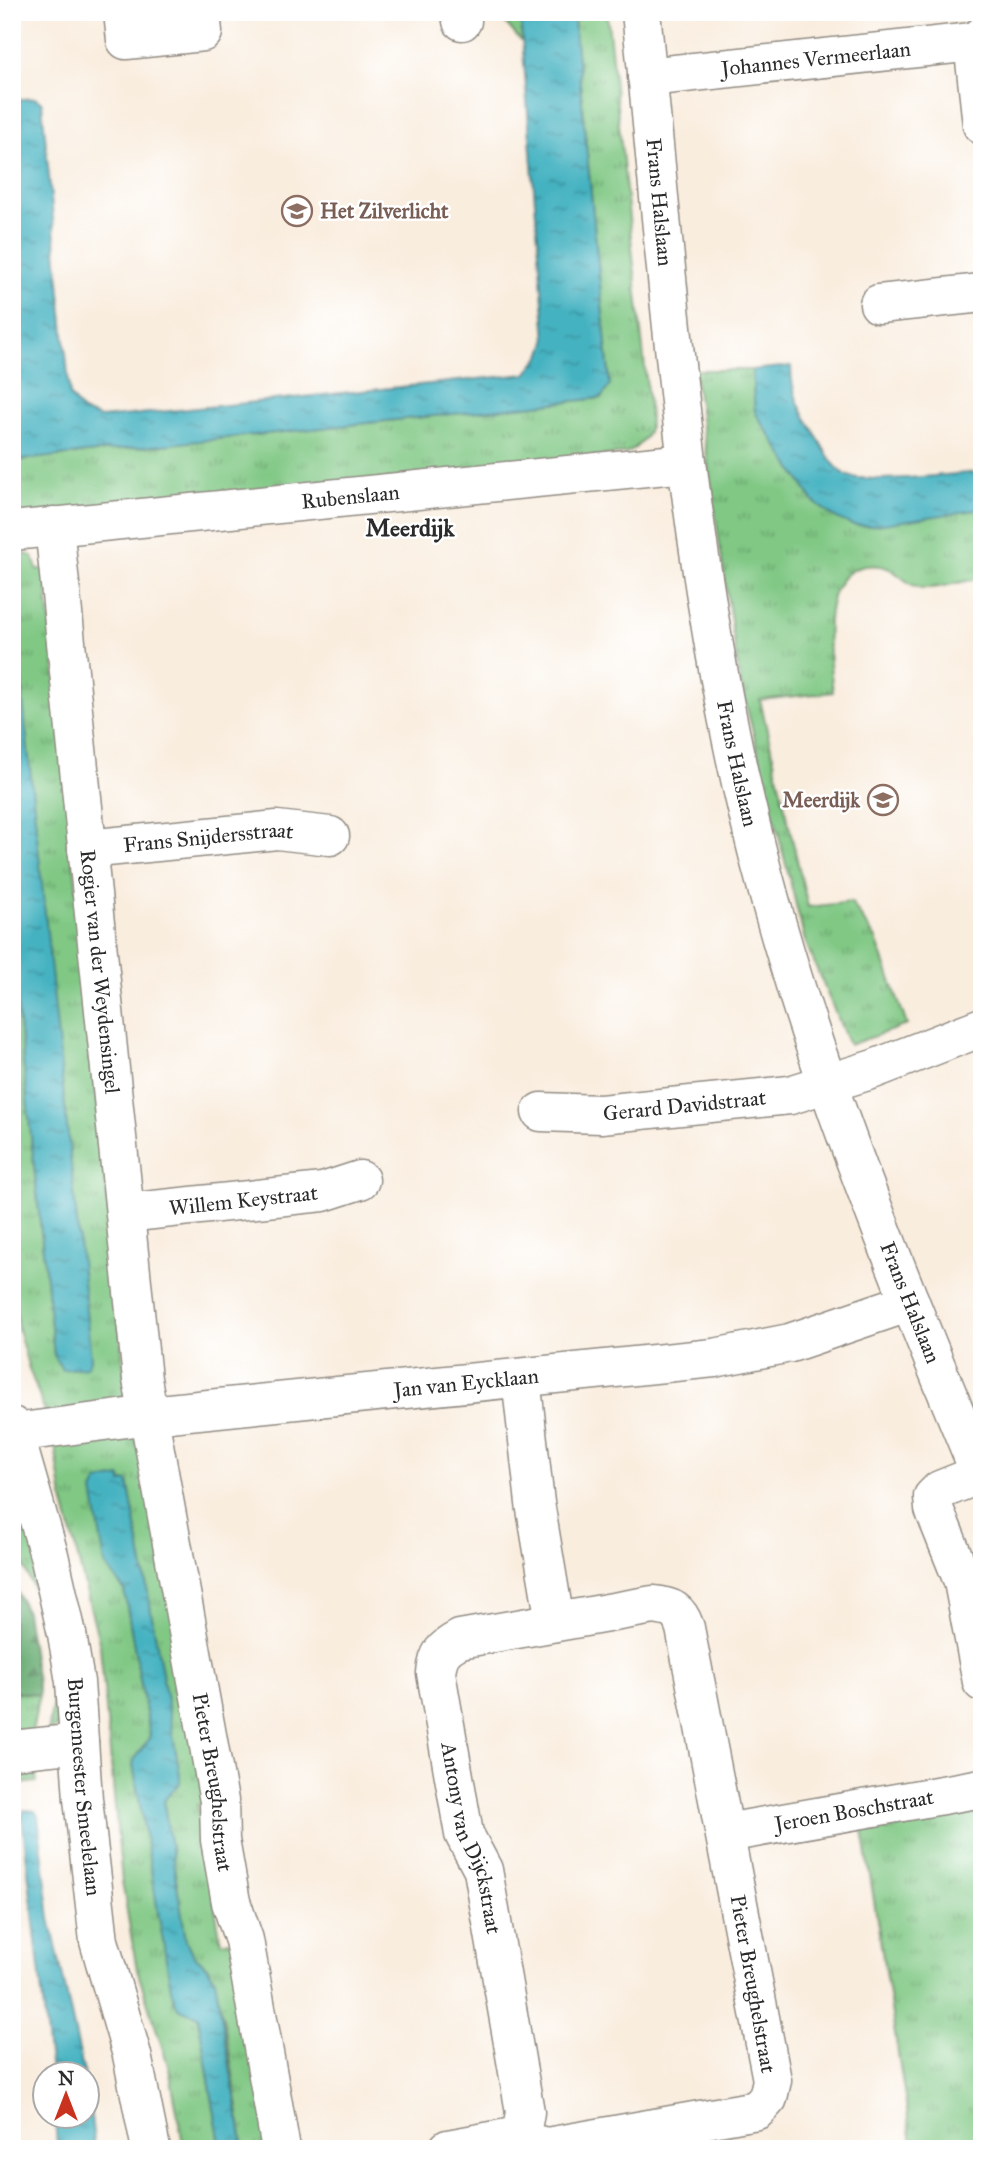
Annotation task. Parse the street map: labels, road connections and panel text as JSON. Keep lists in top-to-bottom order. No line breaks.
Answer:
{"streets":{"street":["Johannes Vermeerlaan","Frans Halslaan","Rubenslaan","Frans Snijdersstraat","Rogier van der Weydensingel","Gerard Davidstraat","Willem Keystraat","Jan van Eycklaan","Pieter Breughelstraat","Burgemeester Smeelelaan","Jeroen Boschstraat","Antony van Dijckstraat"]},"crossings":[["Johannes Vermeerlaan","Frans Halslaan"],["Frans Halslaan","Rubenslaan"],["Frans Halslaan","Gerard Davidstraat"],["Frans Halslaan","Jan van Eycklaan"],["Rubenslaan","Rogier van der Weydensingel"],["Frans Snijdersstraat","Rogier van der Weydensingel"],["Rogier van der Weydensingel","Willem Keystraat"],["Rogier van der Weydensingel","Jan van Eycklaan"],["Rogier van der Weydensingel","Pieter Breughelstraat"],["Jan van Eycklaan","Pieter Breughelstraat"],["Jan van Eycklaan","Burgemeester Smeelelaan"],["Pieter Breughelstraat","Jeroen Boschstraat"],["Pieter Breughelstraat","Antony van Dijckstraat"],["Jeroen Boschstraat","Antony van Dijckstraat"]],"districts":["Meerdijk"],"places":{"school or university":["Het Zilverlicht","Meerdijk"]},"north":"top"}
